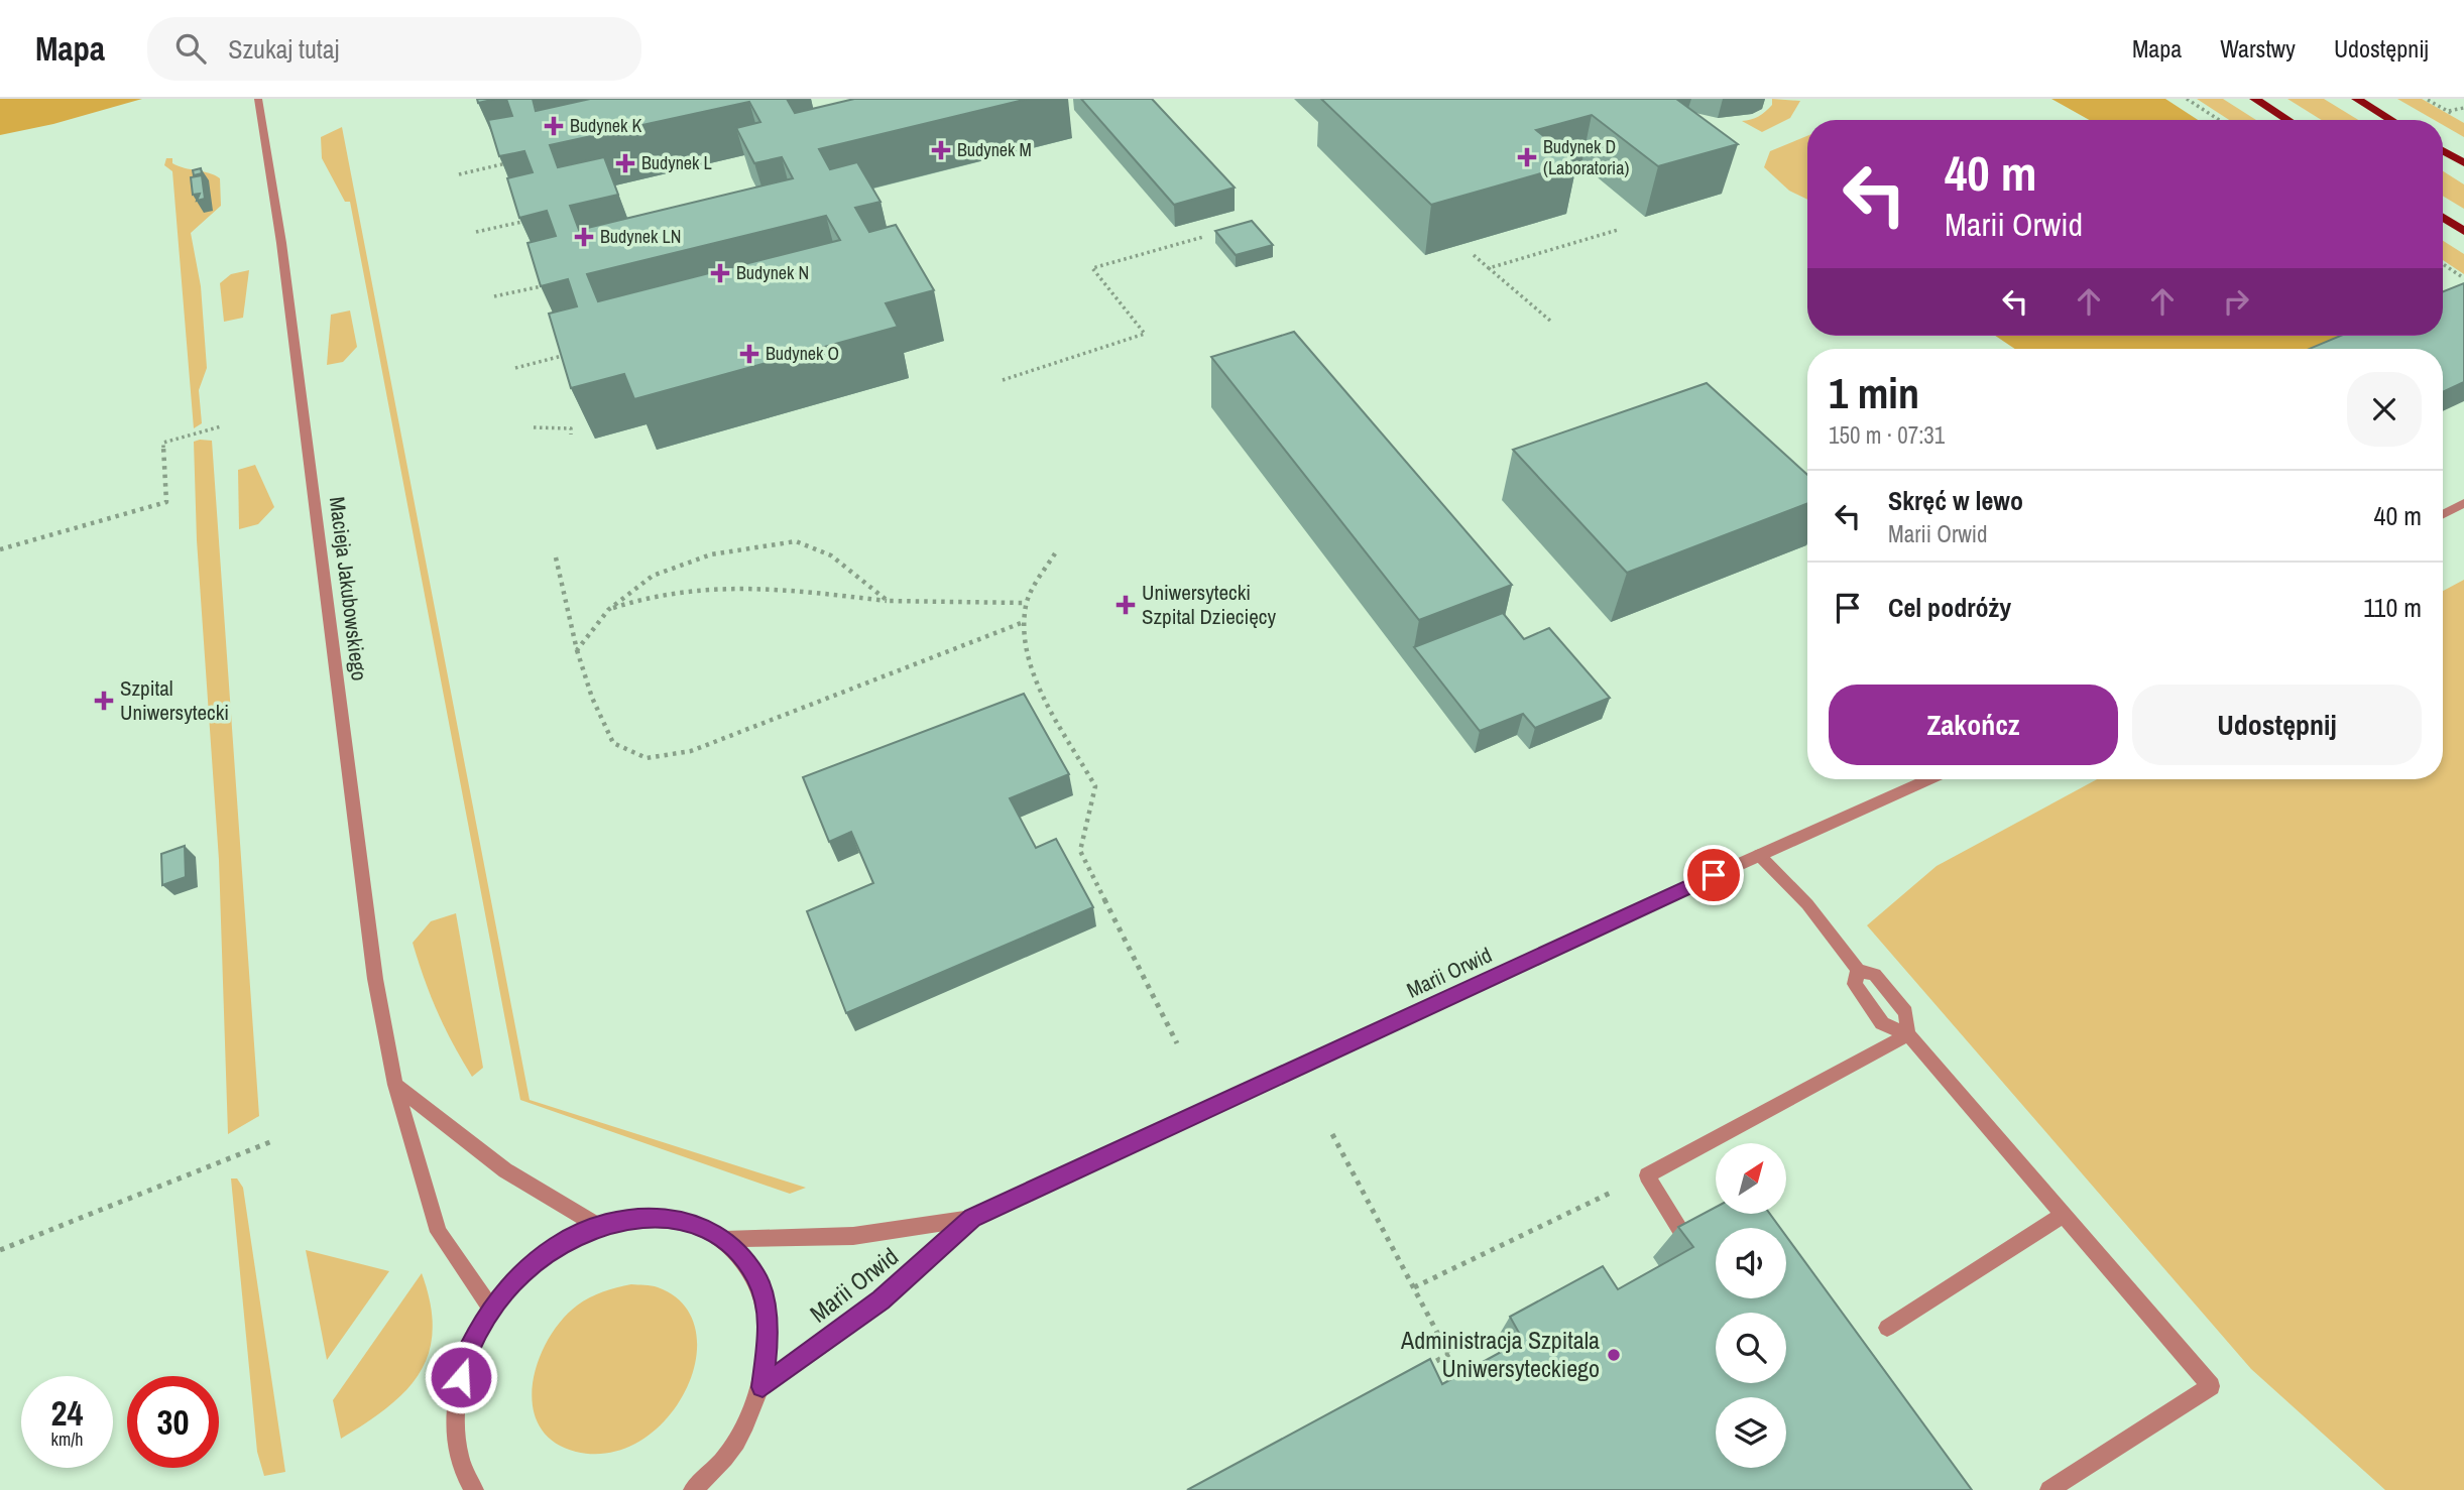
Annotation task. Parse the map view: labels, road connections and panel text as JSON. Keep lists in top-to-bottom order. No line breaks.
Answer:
{"streets":{"street":["Macieja Jakubowskiego","Marii Orwid"]},"places":{"health":["Budynek K","Budynek M","Budynek D (Laboratoria)","Budynek L","Budynek LN","Budynek N","Budynek O","Uniwersytecki Szpital Dziecięcy","Szpital Uniwersytecki"],"other":["Administracja Szpitala Uniwersyteckiego"]},"north":"top right","page":{"header":"Mapa","search":"Szukaj tutaj","nav":["Mapa","Warstwy","Udostępnij"],"turn":["40 m","Marii Orwid"],"heading":["1 min","150 m · 07:31"],"list":[{"name":"Skręć w lewo","note":"Marii Orwid","value":"40 m"},{"name":"Cel podróży","value":"110 m"}],"buttons":["Zakończ","Udostępnij"],"speed":"24 km/h","limit":"30"}}
